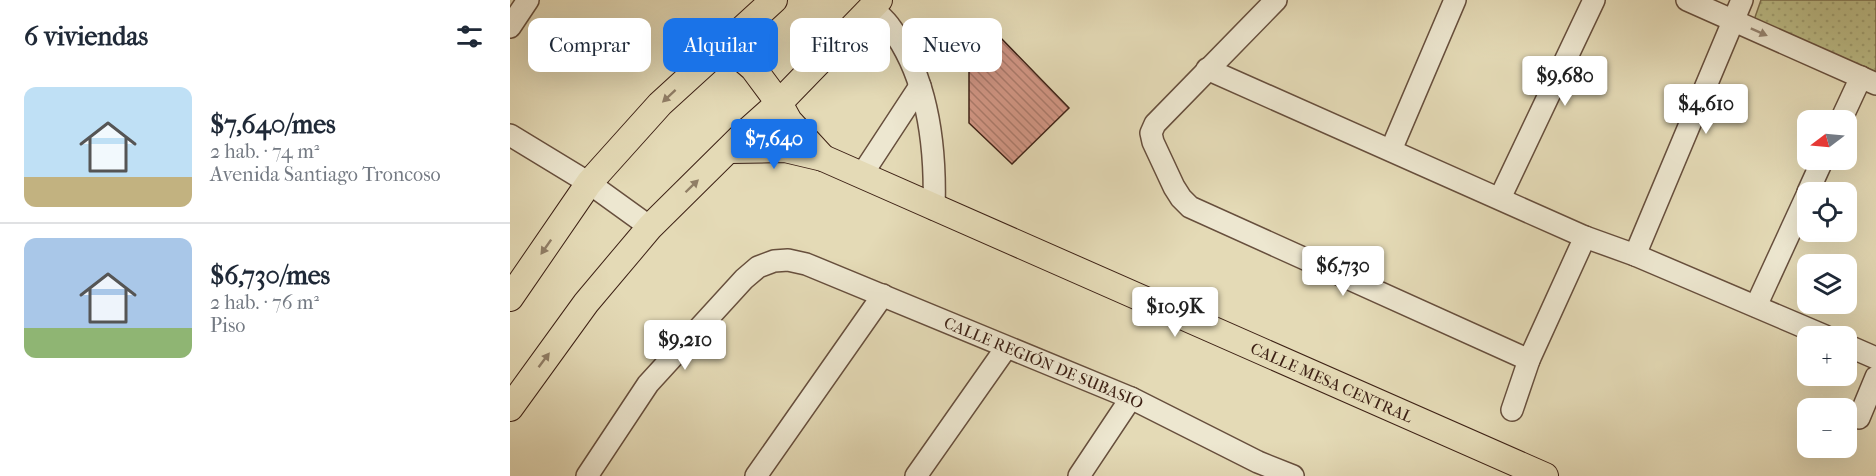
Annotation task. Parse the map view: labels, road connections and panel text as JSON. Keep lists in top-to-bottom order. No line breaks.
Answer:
{"streets":{"main road":["CALLE MESA CENTRAL"],"street":["CALLE REGIÓN DE SUBASIO"]},"north":"left","page":{"heading":"6 viviendas","chip":["Comprar","Alquilar","Filtros","Nuevo"],"price":["$9,680","$4,610","$7,640","$6,730","$10.9K","$9,210"],"list":[{"name":"$7,640/mes","note":"2 hab. · 74 m² · Avenida Santiago Troncoso"},{"name":"$6,730/mes","note":"2 hab. · 76 m² · Piso"}],"map_buttons":["+","−"]}}
